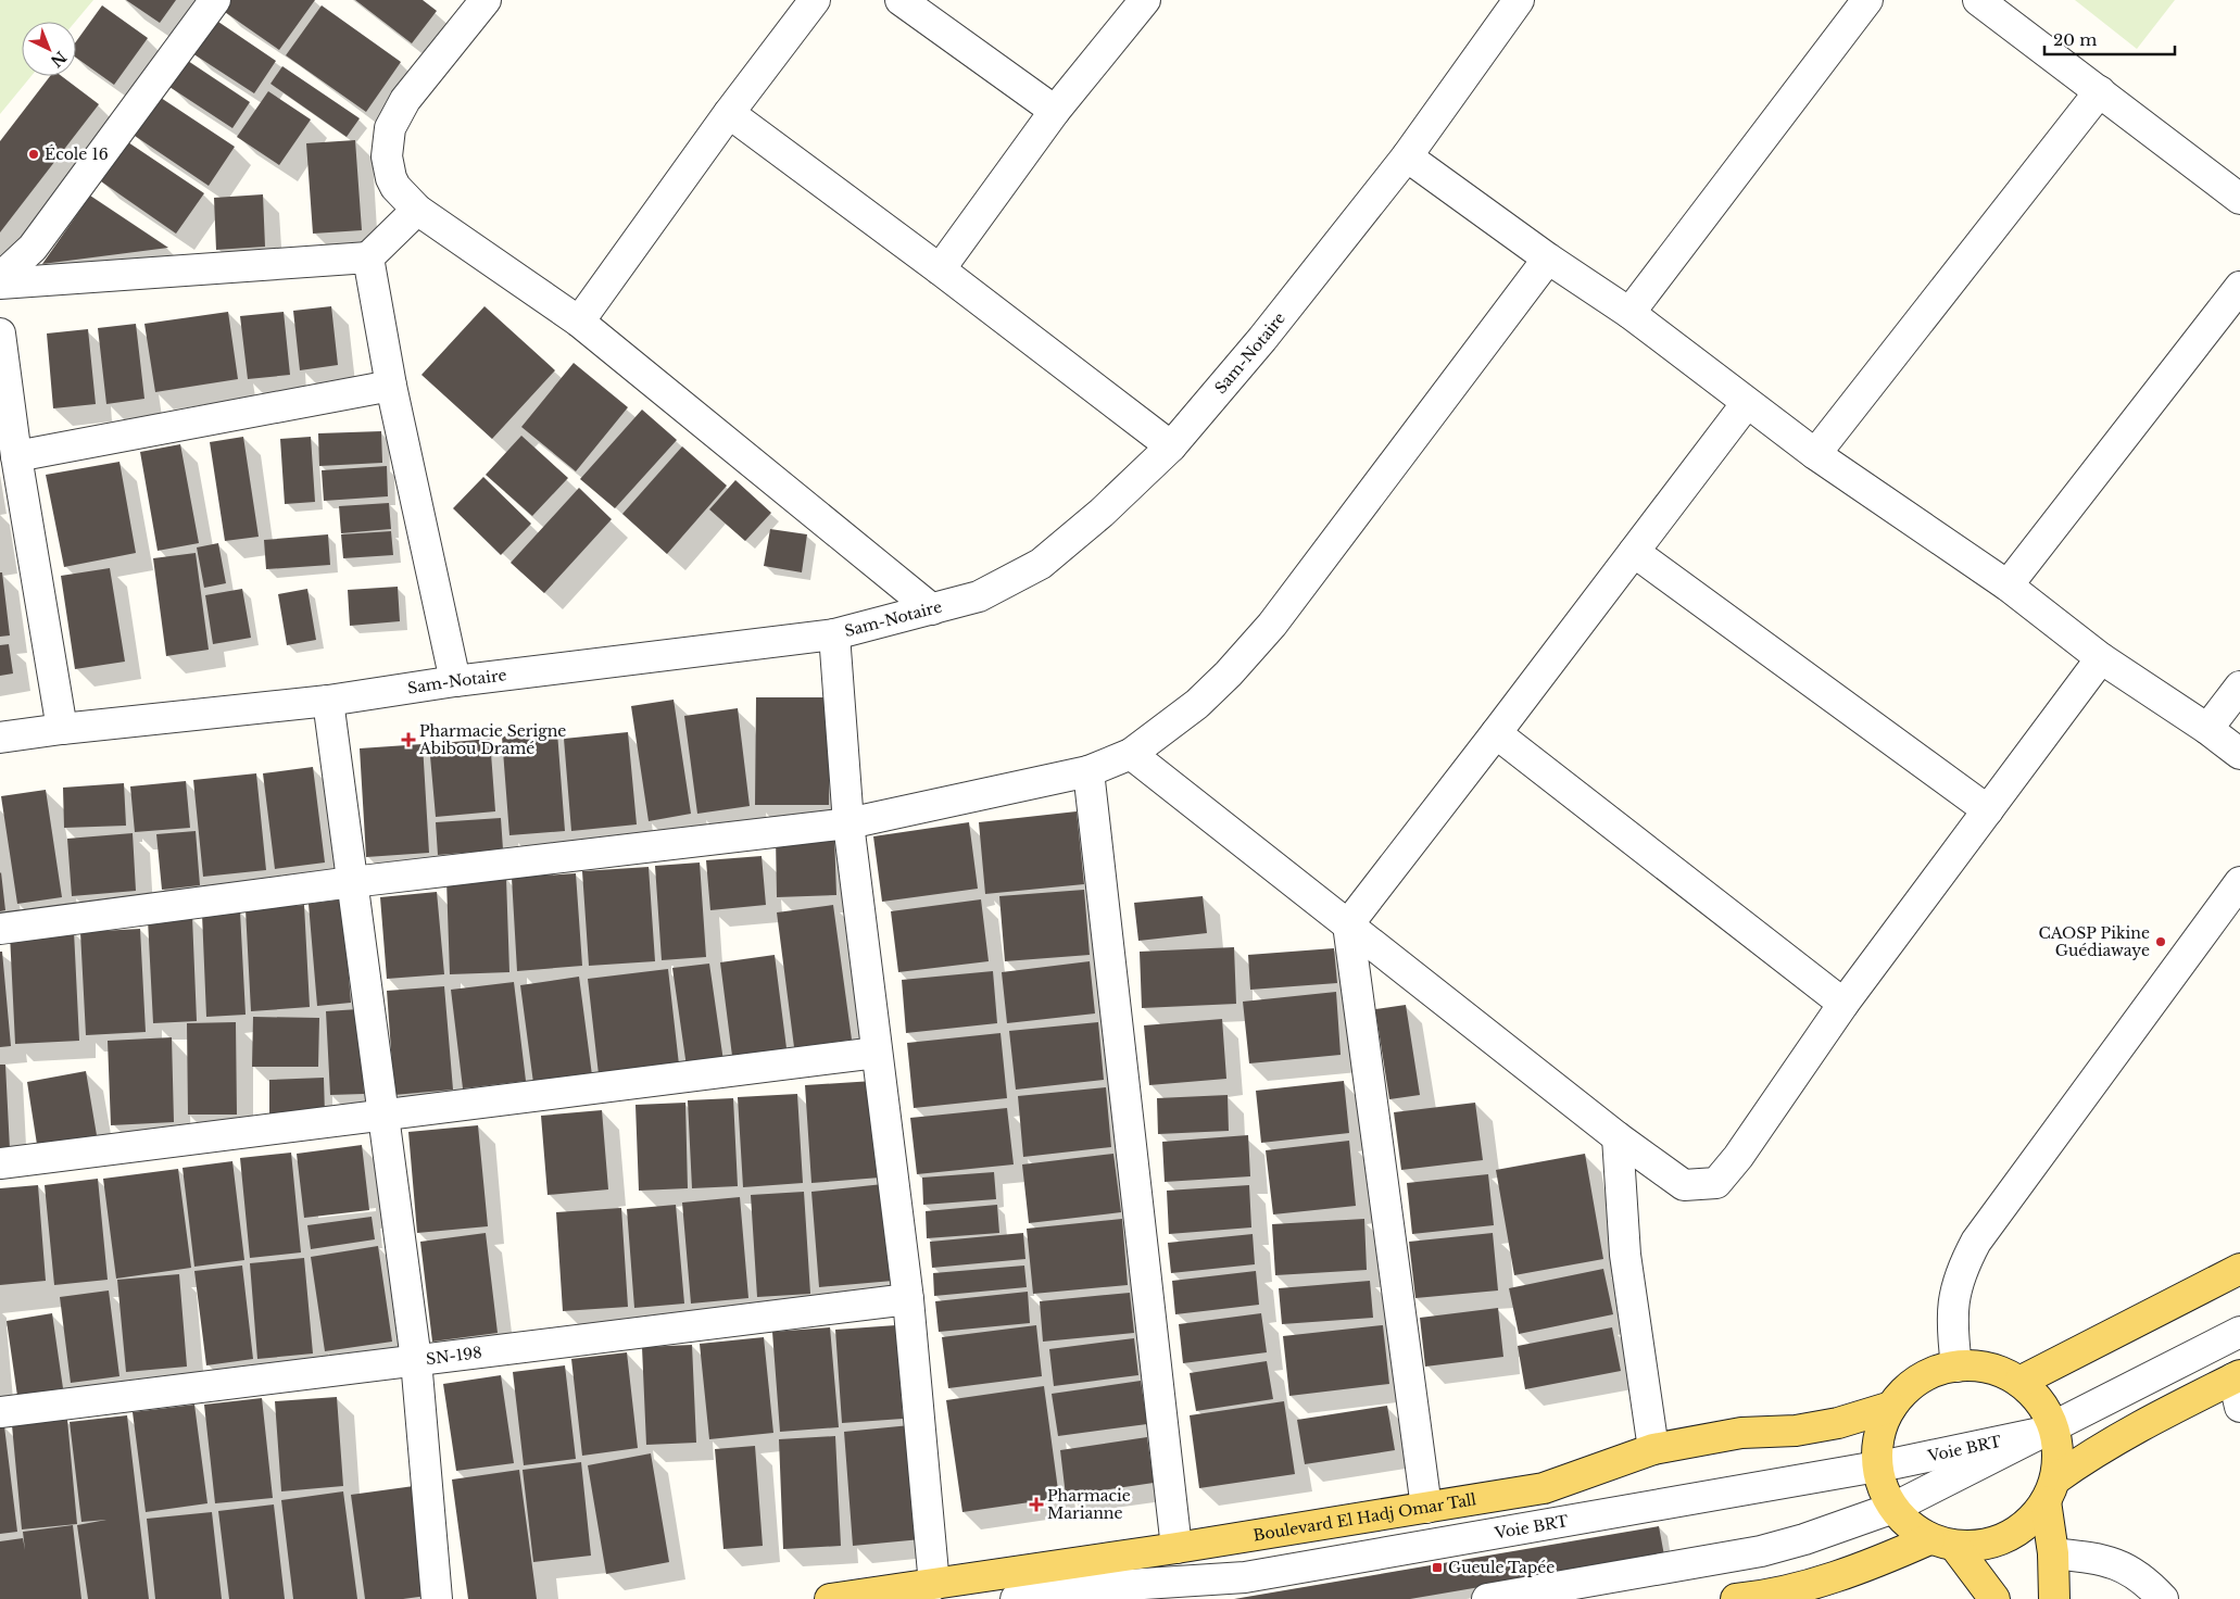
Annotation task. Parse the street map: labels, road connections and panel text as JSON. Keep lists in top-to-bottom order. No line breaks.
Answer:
{"streets":{"main road":["Boulevard El Hadj Omar Tall"],"street":["Sam-Notaire","SN-198","Voie BRT"]},"places":{"other":["École 16","CAOSP Pikine Guédiawaye"],"health":["Pharmacie Serigne Abibou Dramé","Pharmacie Marianne"],"transit":["Gueule Tapée"]},"scale_bar":"20 m","north":"bottom right"}
